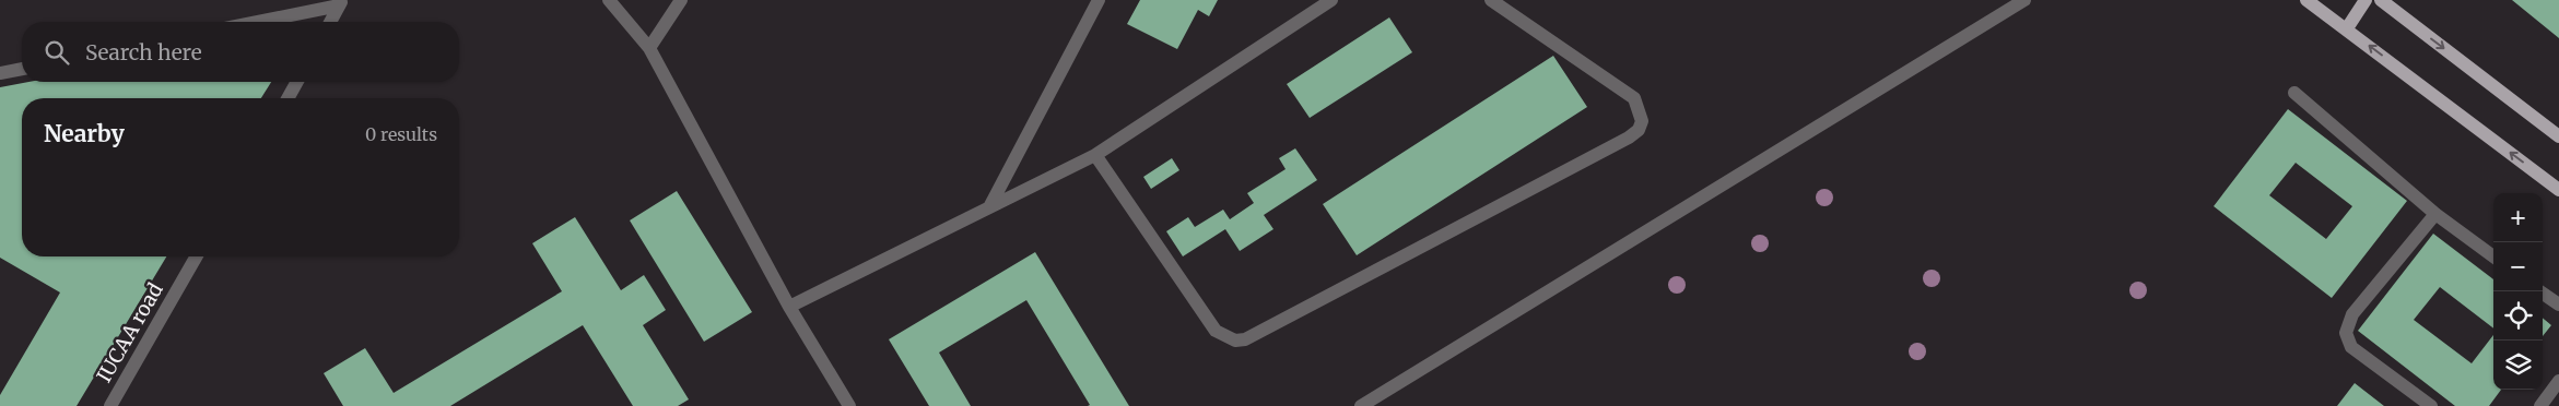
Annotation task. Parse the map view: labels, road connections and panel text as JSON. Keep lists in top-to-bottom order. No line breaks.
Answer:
{"streets":{"street":["IUCAA road"]},"page":{"search":"Search here","heading":["Nearby","0 results"],"map_buttons":["+","−"]}}
